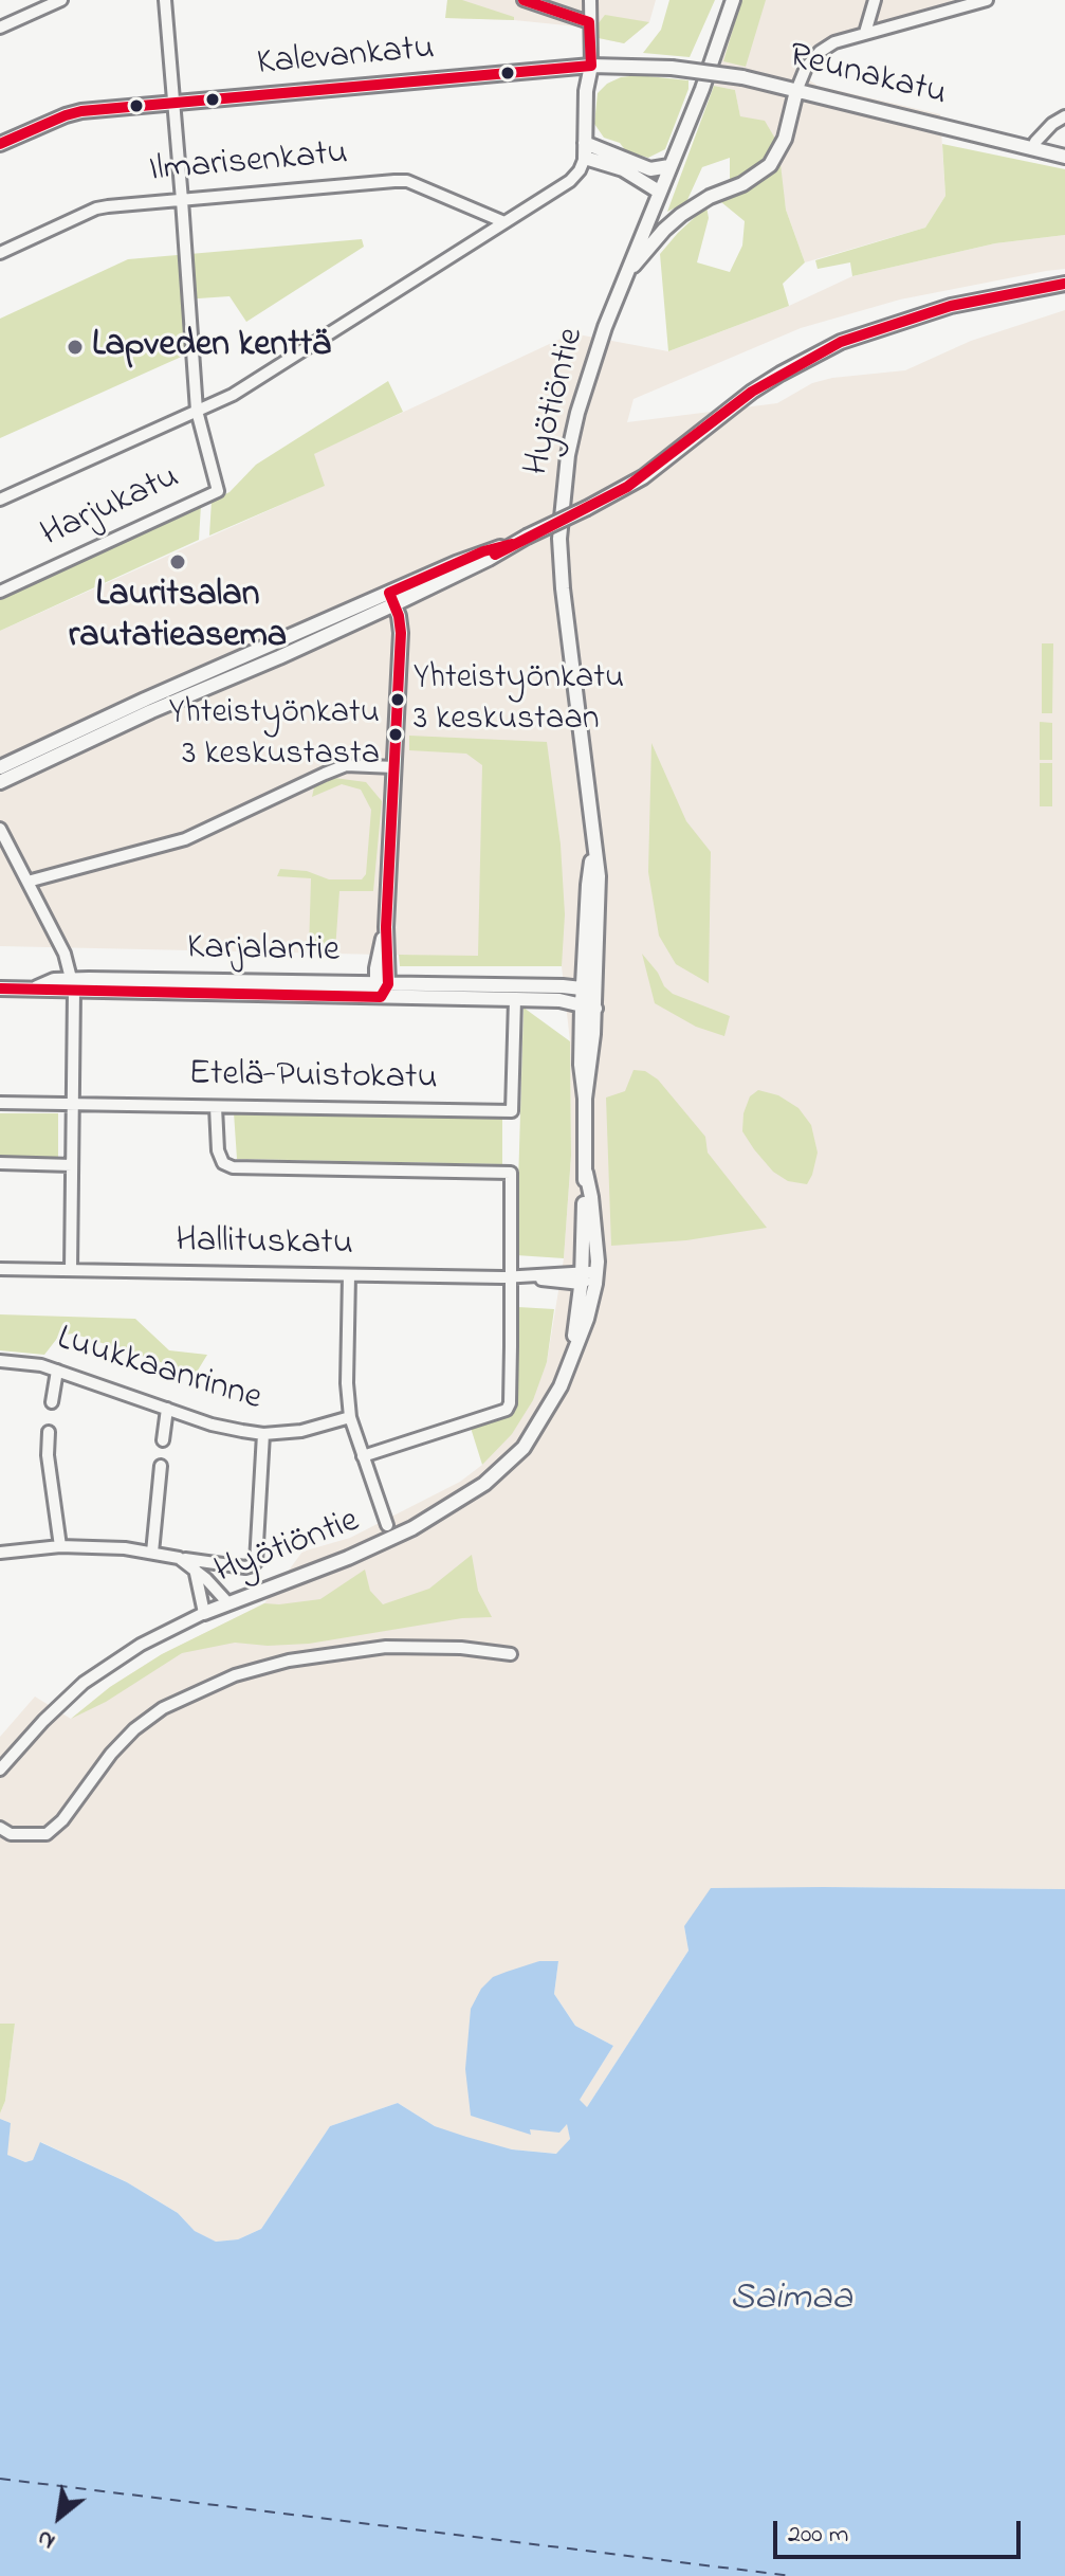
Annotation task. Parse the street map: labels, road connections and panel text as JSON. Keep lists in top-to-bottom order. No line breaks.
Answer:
{"streets":{"main road":["Kalevankatu","Reunakatu","Hyötiöntie","Karjalantie"],"street":["Ilmarisenkatu","Harjukatu","Etelä-Puistokatu","Hallituskatu","Luukkaanrinne"]},"crossings":[["Kalevankatu","Reunakatu"],["Hyötiöntie","Karjalantie"],["Hyötiöntie","Hallituskatu"],["Karjalantie","Etelä-Puistokatu"]],"water":["Saimaa"],"places":["Lapveden kenttä","Lauritsalan rautatieasema","Yhteistyönkatu 3 keskustaan","Yhteistyönkatu 3 keskustasta"],"lines":["transit line 200"],"scale_bar":"200 m","north":"bottom left"}
